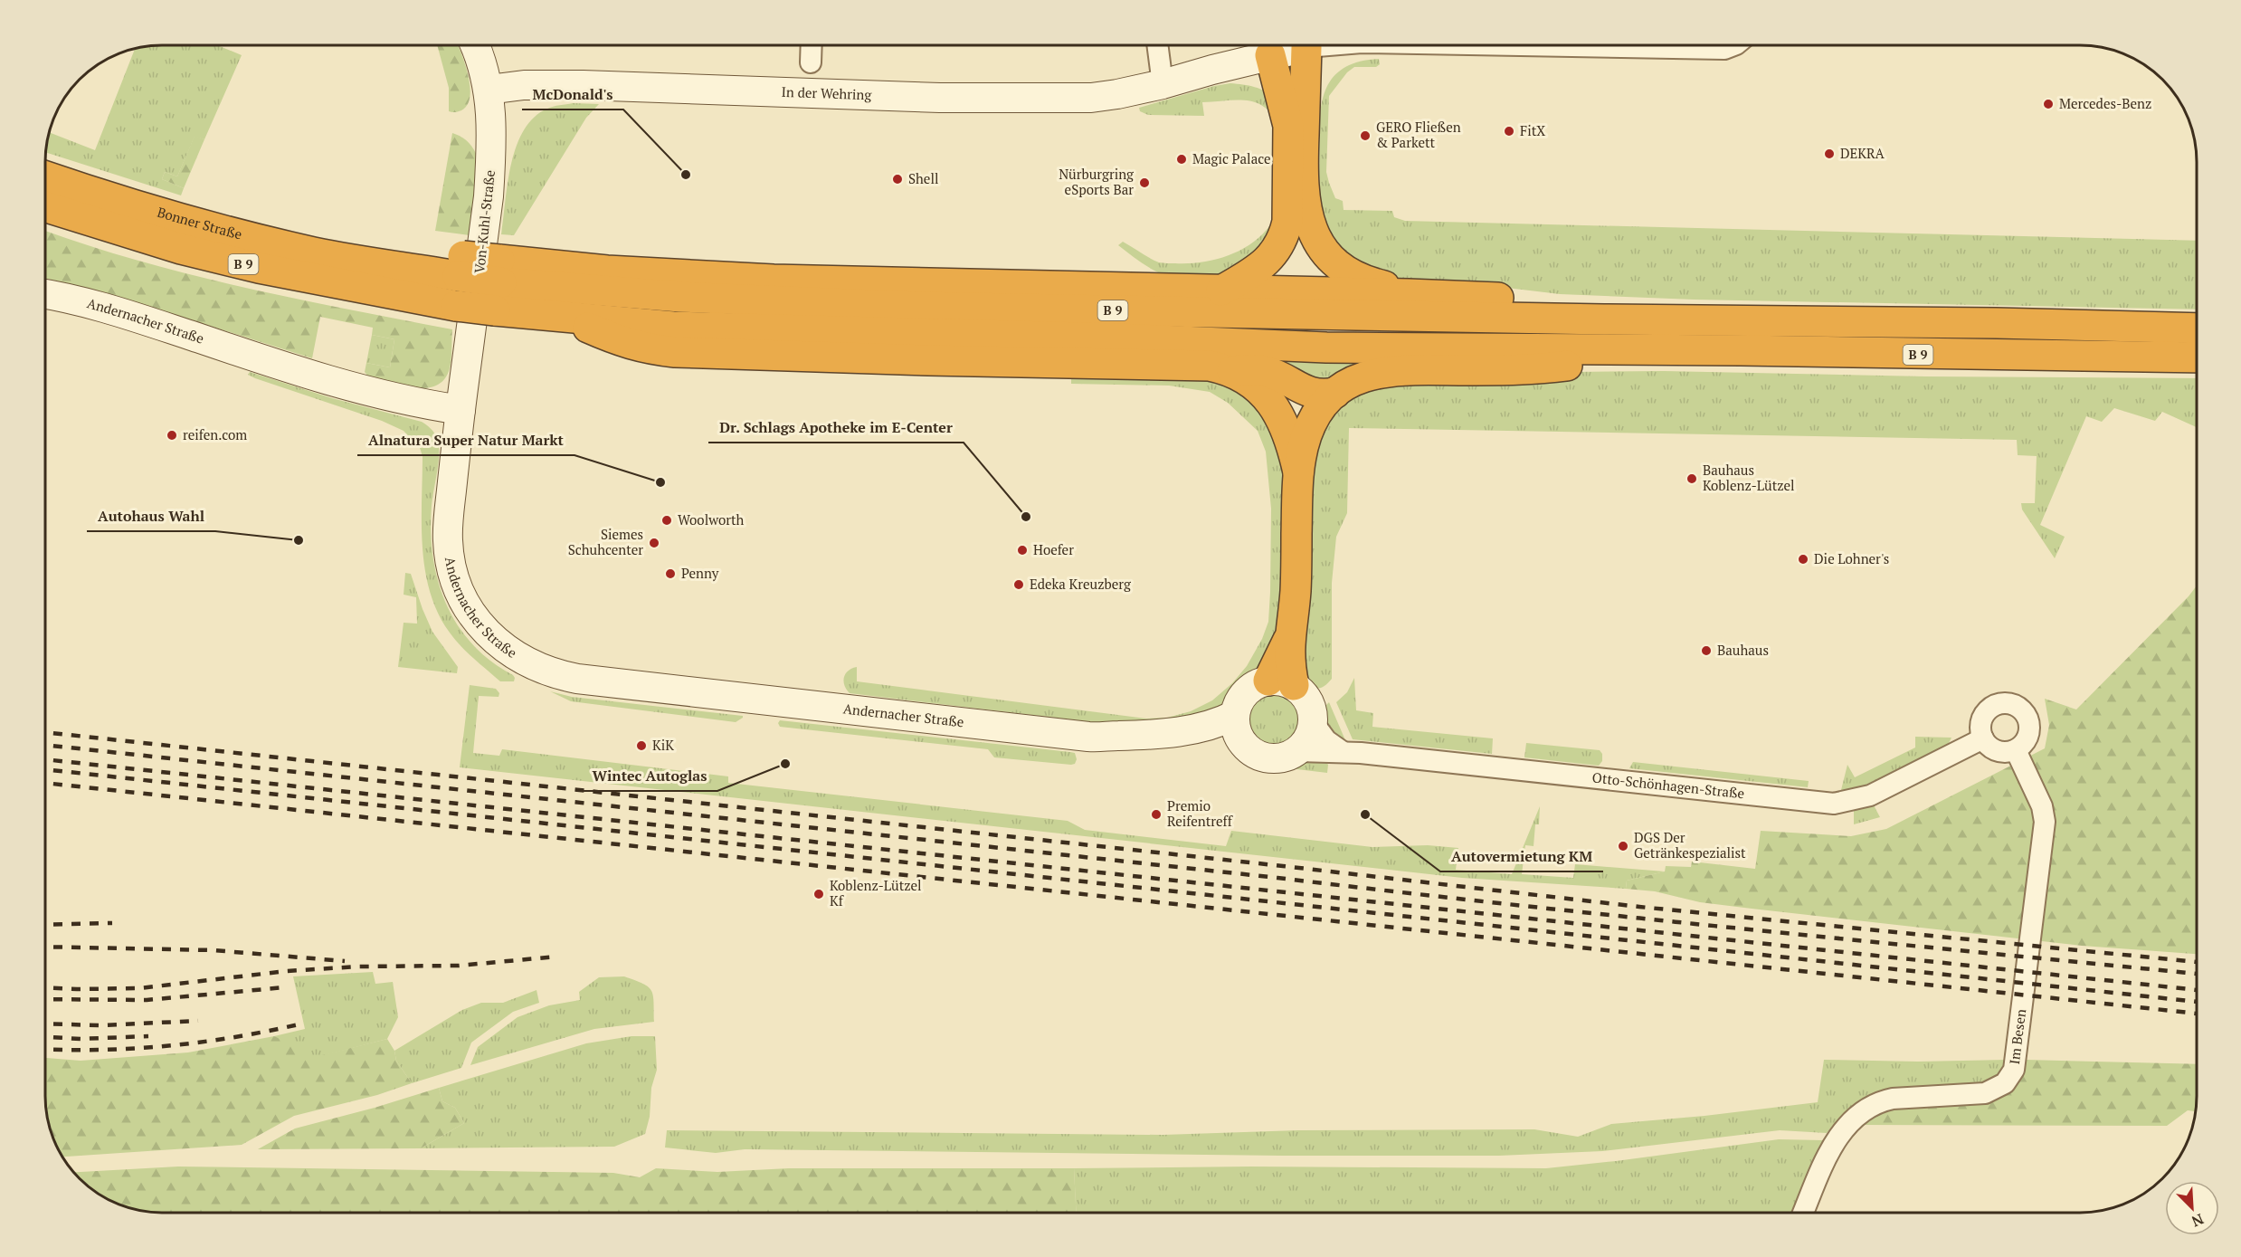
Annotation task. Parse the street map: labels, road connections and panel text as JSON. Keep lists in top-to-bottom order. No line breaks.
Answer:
{"streets":{"highway":["Bonner Straße","B 9"],"street":["In der Wehring","Von-Kuhl-Straße","Andernacher Straße","Otto-Schönhagen-Straße","Im Besen"]},"crossings":[["In der Wehring","Von-Kuhl-Straße"],["Von-Kuhl-Straße","Andernacher Straße"],["Bonner Straße","B 9"],["Andernacher Straße","Otto-Schönhagen-Straße"],["Otto-Schönhagen-Straße","Im Besen"]],"places":["Mercedes-Benz","FitX","GERO Fließen & Parkett","DEKRA","Magic Palace","McDonald's","Shell","Nürburgring eSports Bar","reifen.com","Bauhaus Koblenz-Lützel","Alnatura Super Natur Markt","Dr. Schlags Apotheke im E-Center","Woolworth","Autohaus Wahl","Siemes Schuhcenter","Hoefer","Die Lohner's","Penny","Edeka Kreuzberg","Bauhaus","KiK","Wintec Autoglas","Premio Reifentreff","Autovermietung KM","DGS Der Getränkespezialist","Koblenz-Lützel Kf"],"north":"bottom right"}
